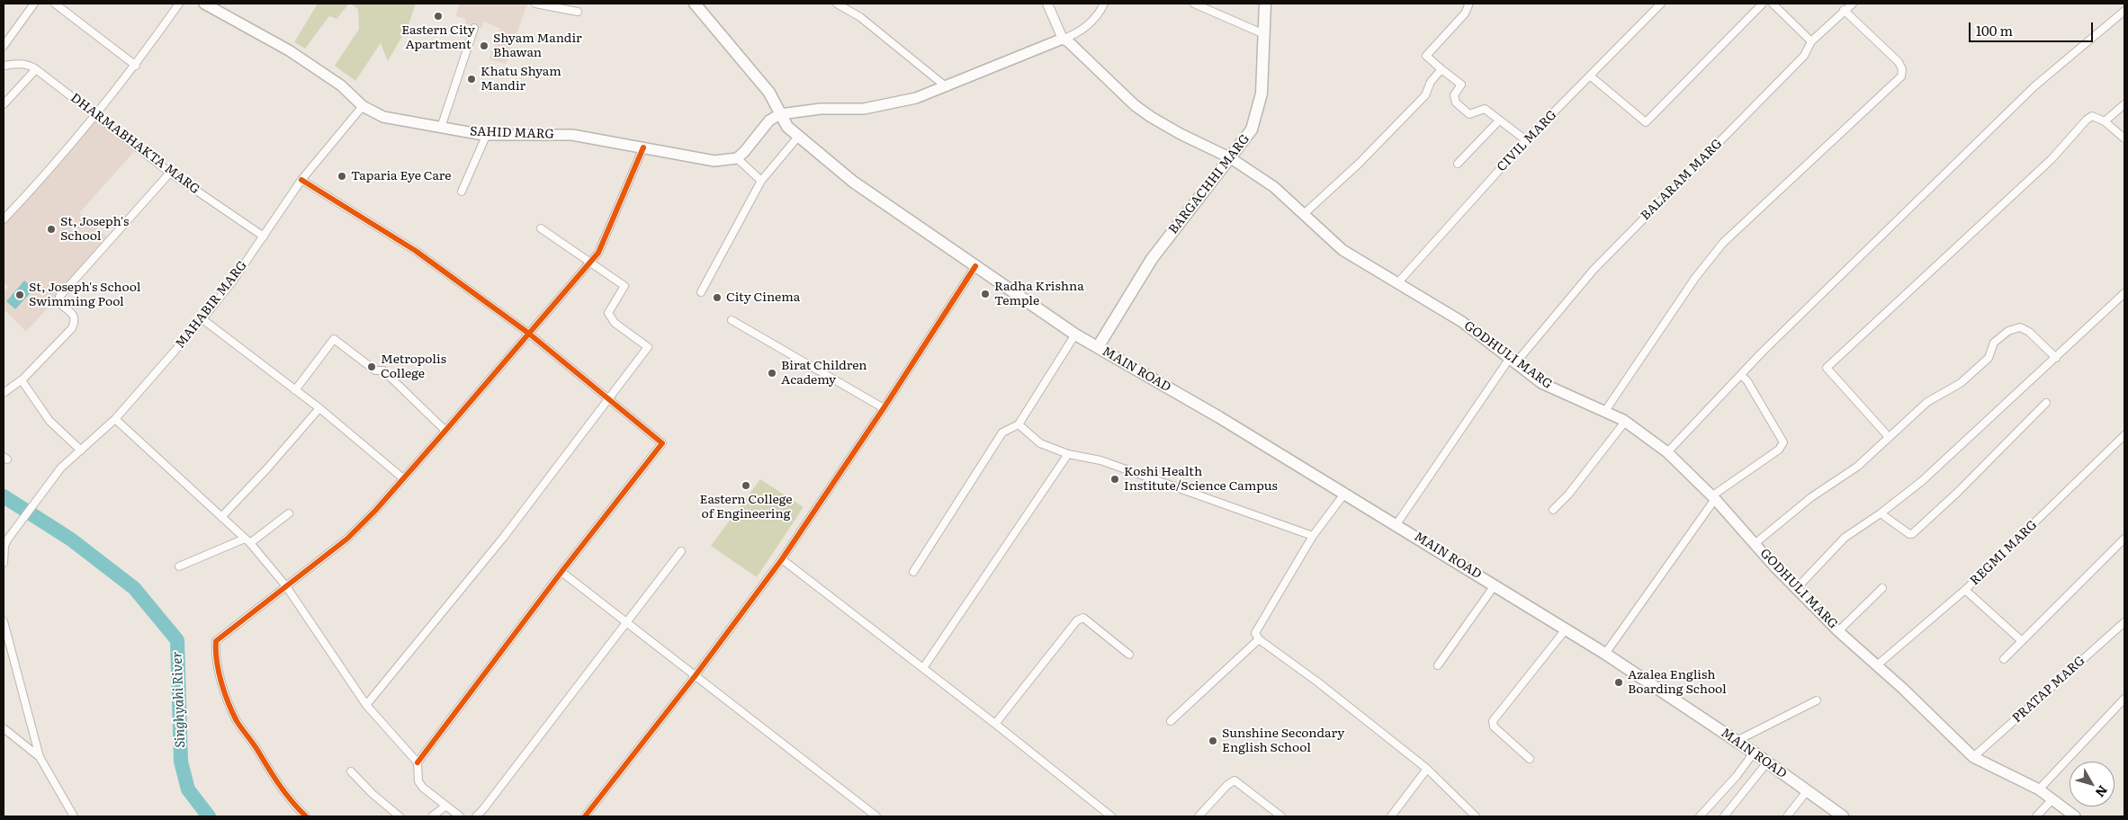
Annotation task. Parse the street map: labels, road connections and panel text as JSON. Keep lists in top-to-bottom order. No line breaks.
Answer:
{"streets":{"main road":["SAHID MARG","BARGACHHI MARG","GODHULI MARG","MAIN ROAD"],"street":["CIVIL MARG","DHARMABHAKTA MARG","BALARAM MARG","MAHABIR MARG","REGMI MARG","PRATAP MARG"]},"crossings":[["SAHID MARG","MAHABIR MARG"],["CIVIL MARG","GODHULI MARG"],["DHARMABHAKTA MARG","MAHABIR MARG"],["BALARAM MARG","GODHULI MARG"],["BALARAM MARG","MAIN ROAD"],["BARGACHHI MARG","GODHULI MARG"],["BARGACHHI MARG","MAIN ROAD"],["GODHULI MARG","REGMI MARG"],["GODHULI MARG","PRATAP MARG"]],"water":["Singhyahi River"],"places":["Eastern City Apartment","Shyam Mandir Bhawan","Khatu Shyam Mandir","Taparia Eye Care","St, Joseph's School","Radha Krishna Temple","St, Joseph's School Swimming Pool","City Cinema","Metropolis College","Birat Children Academy","Koshi Health Institute/Science Campus","Eastern College of Engineering","Azalea English Boarding School","Sunshine Secondary English School"],"scale_bar":"100 m","north":"bottom right"}
